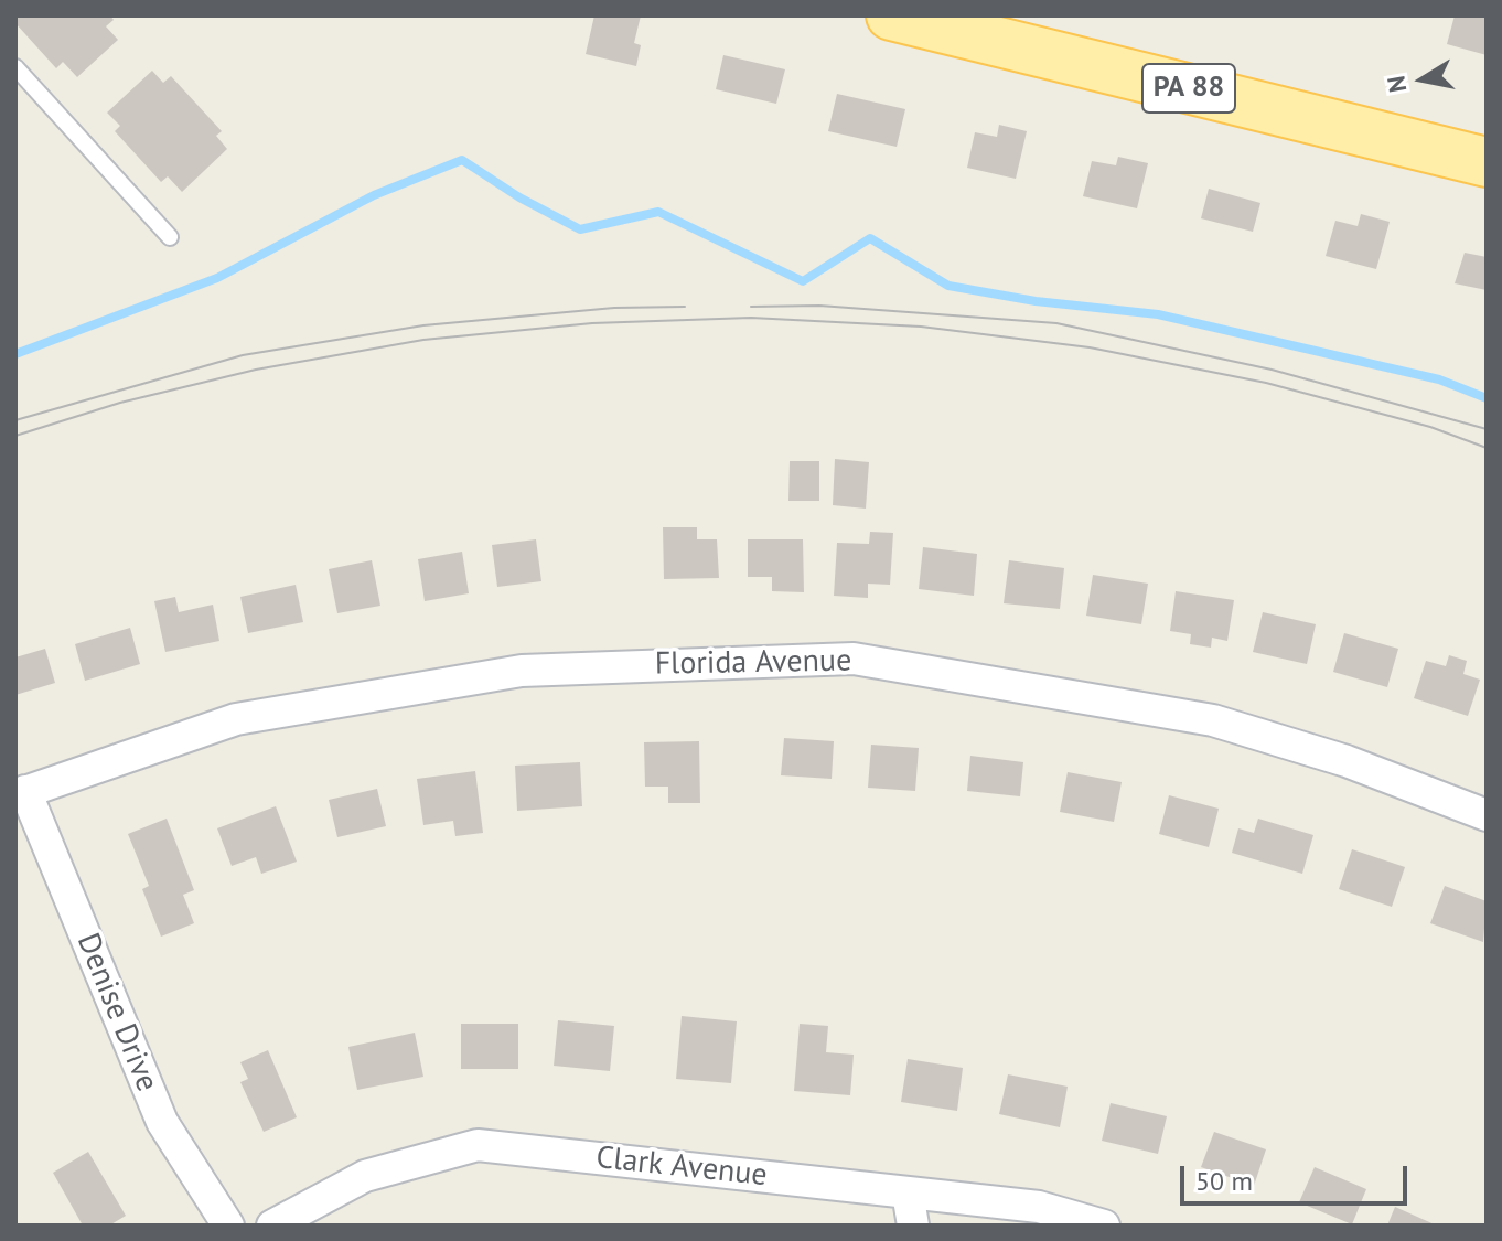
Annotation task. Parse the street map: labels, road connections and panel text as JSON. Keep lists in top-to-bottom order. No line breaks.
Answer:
{"streets":{"main road":["PA 88"],"street":["Florida Avenue","Denise Drive","Clark Avenue"]},"crossings":[["Florida Avenue","Denise Drive"]],"scale_bar":"50 m","north":"left"}
